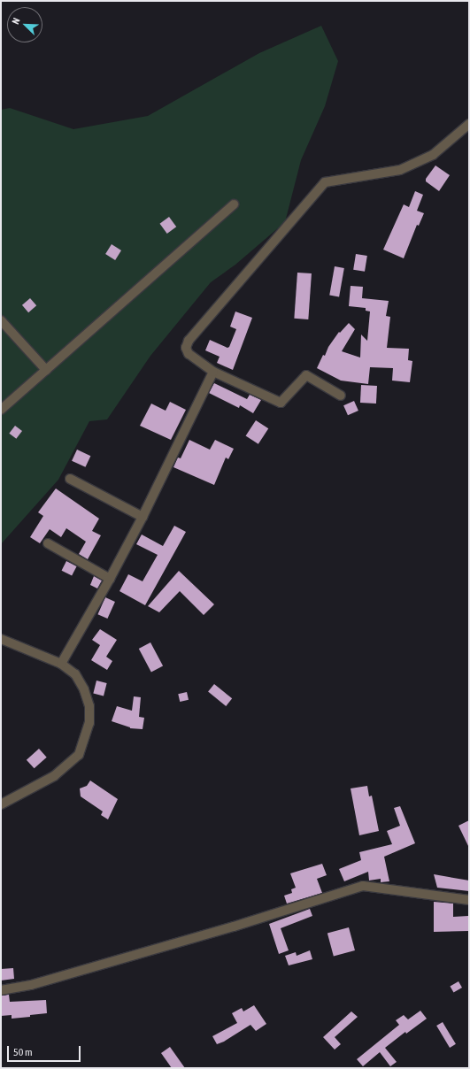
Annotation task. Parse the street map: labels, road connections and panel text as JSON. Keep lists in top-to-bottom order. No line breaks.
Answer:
{"scale_bar":"50 m","north":"top left"}
